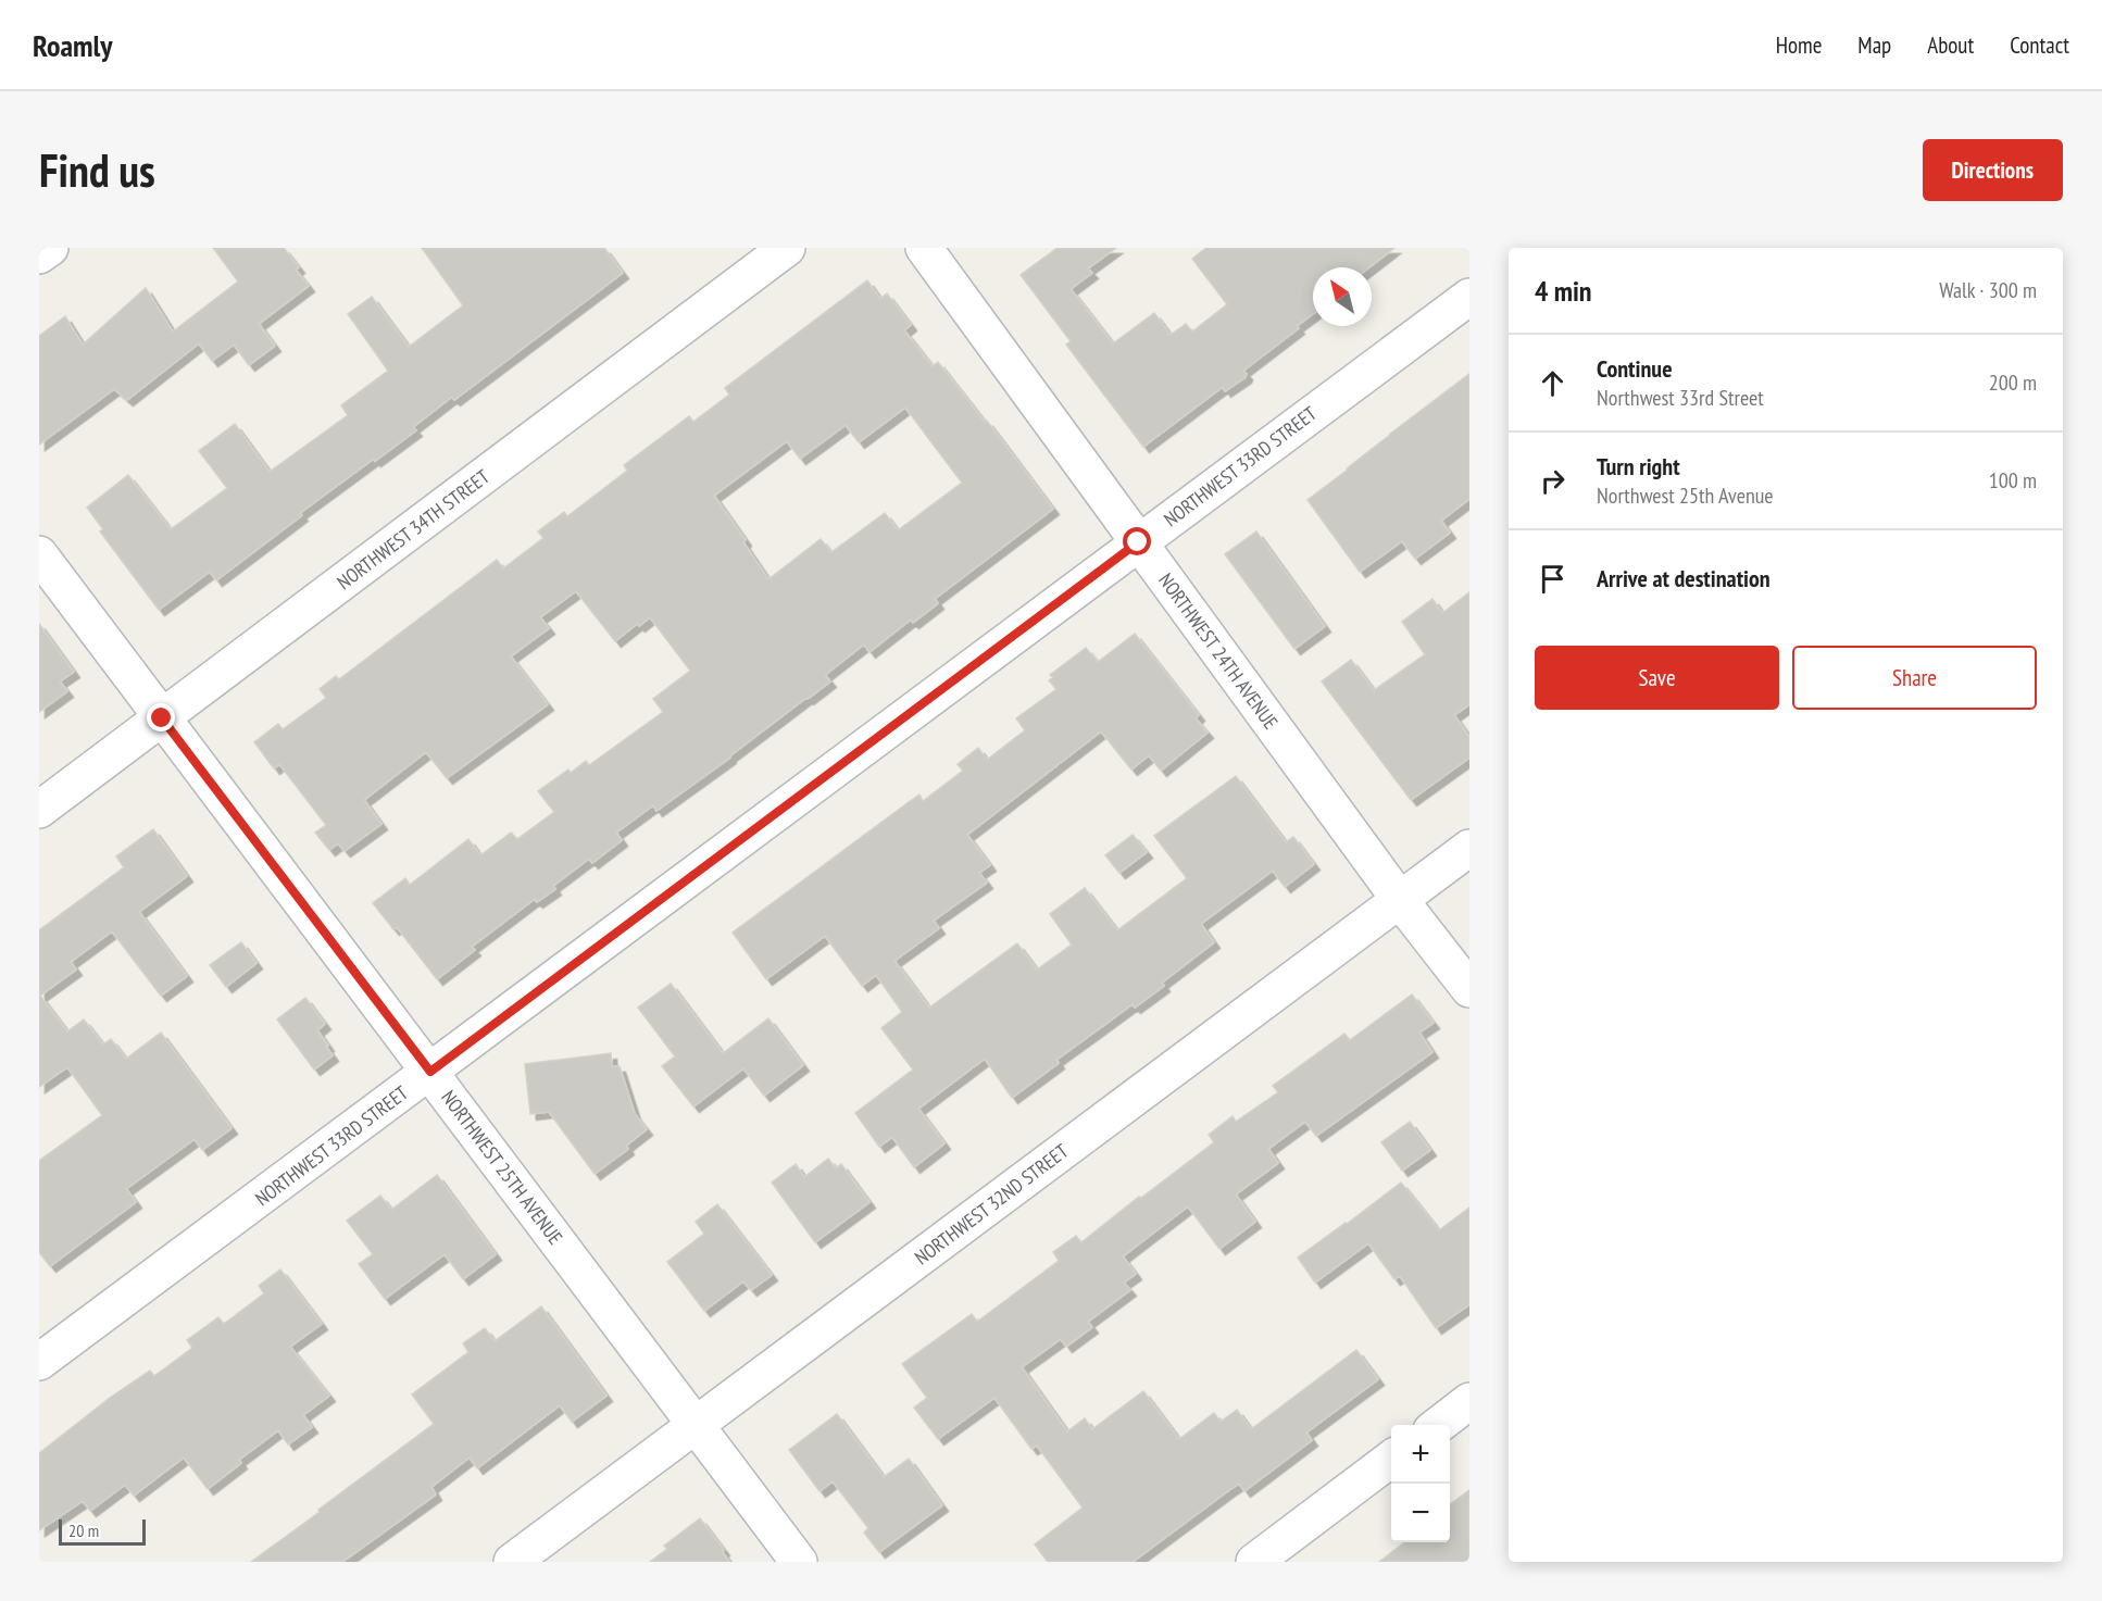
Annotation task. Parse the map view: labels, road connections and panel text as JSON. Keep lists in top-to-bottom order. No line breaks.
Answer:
{"streets":{"street":["NORTHWEST 33RD STREET","NORTHWEST 34TH STREET","NORTHWEST 24TH AVENUE","NORTHWEST 25TH AVENUE","NORTHWEST 32ND STREET"]},"crossings":[["NORTHWEST 33RD STREET","NORTHWEST 24TH AVENUE"],["NORTHWEST 33RD STREET","NORTHWEST 25TH AVENUE"],["NORTHWEST 34TH STREET","NORTHWEST 25TH AVENUE"],["NORTHWEST 24TH AVENUE","NORTHWEST 32ND STREET"],["NORTHWEST 25TH AVENUE","NORTHWEST 32ND STREET"]],"scale_bar":"20 m","north":"top left","page":{"header":"Roamly","nav":["Home","Map","About","Contact"],"buttons":["Directions",["Save","Share"]],"title":"Find us","heading":["4 min","Walk · 300 m"],"list":[["Continue","Northwest 33rd Street","200 m"],["Turn right","Northwest 25th Avenue","100 m"],"Arrive at destination"],"map_buttons":["+","−"],"scale":"20 m"}}
